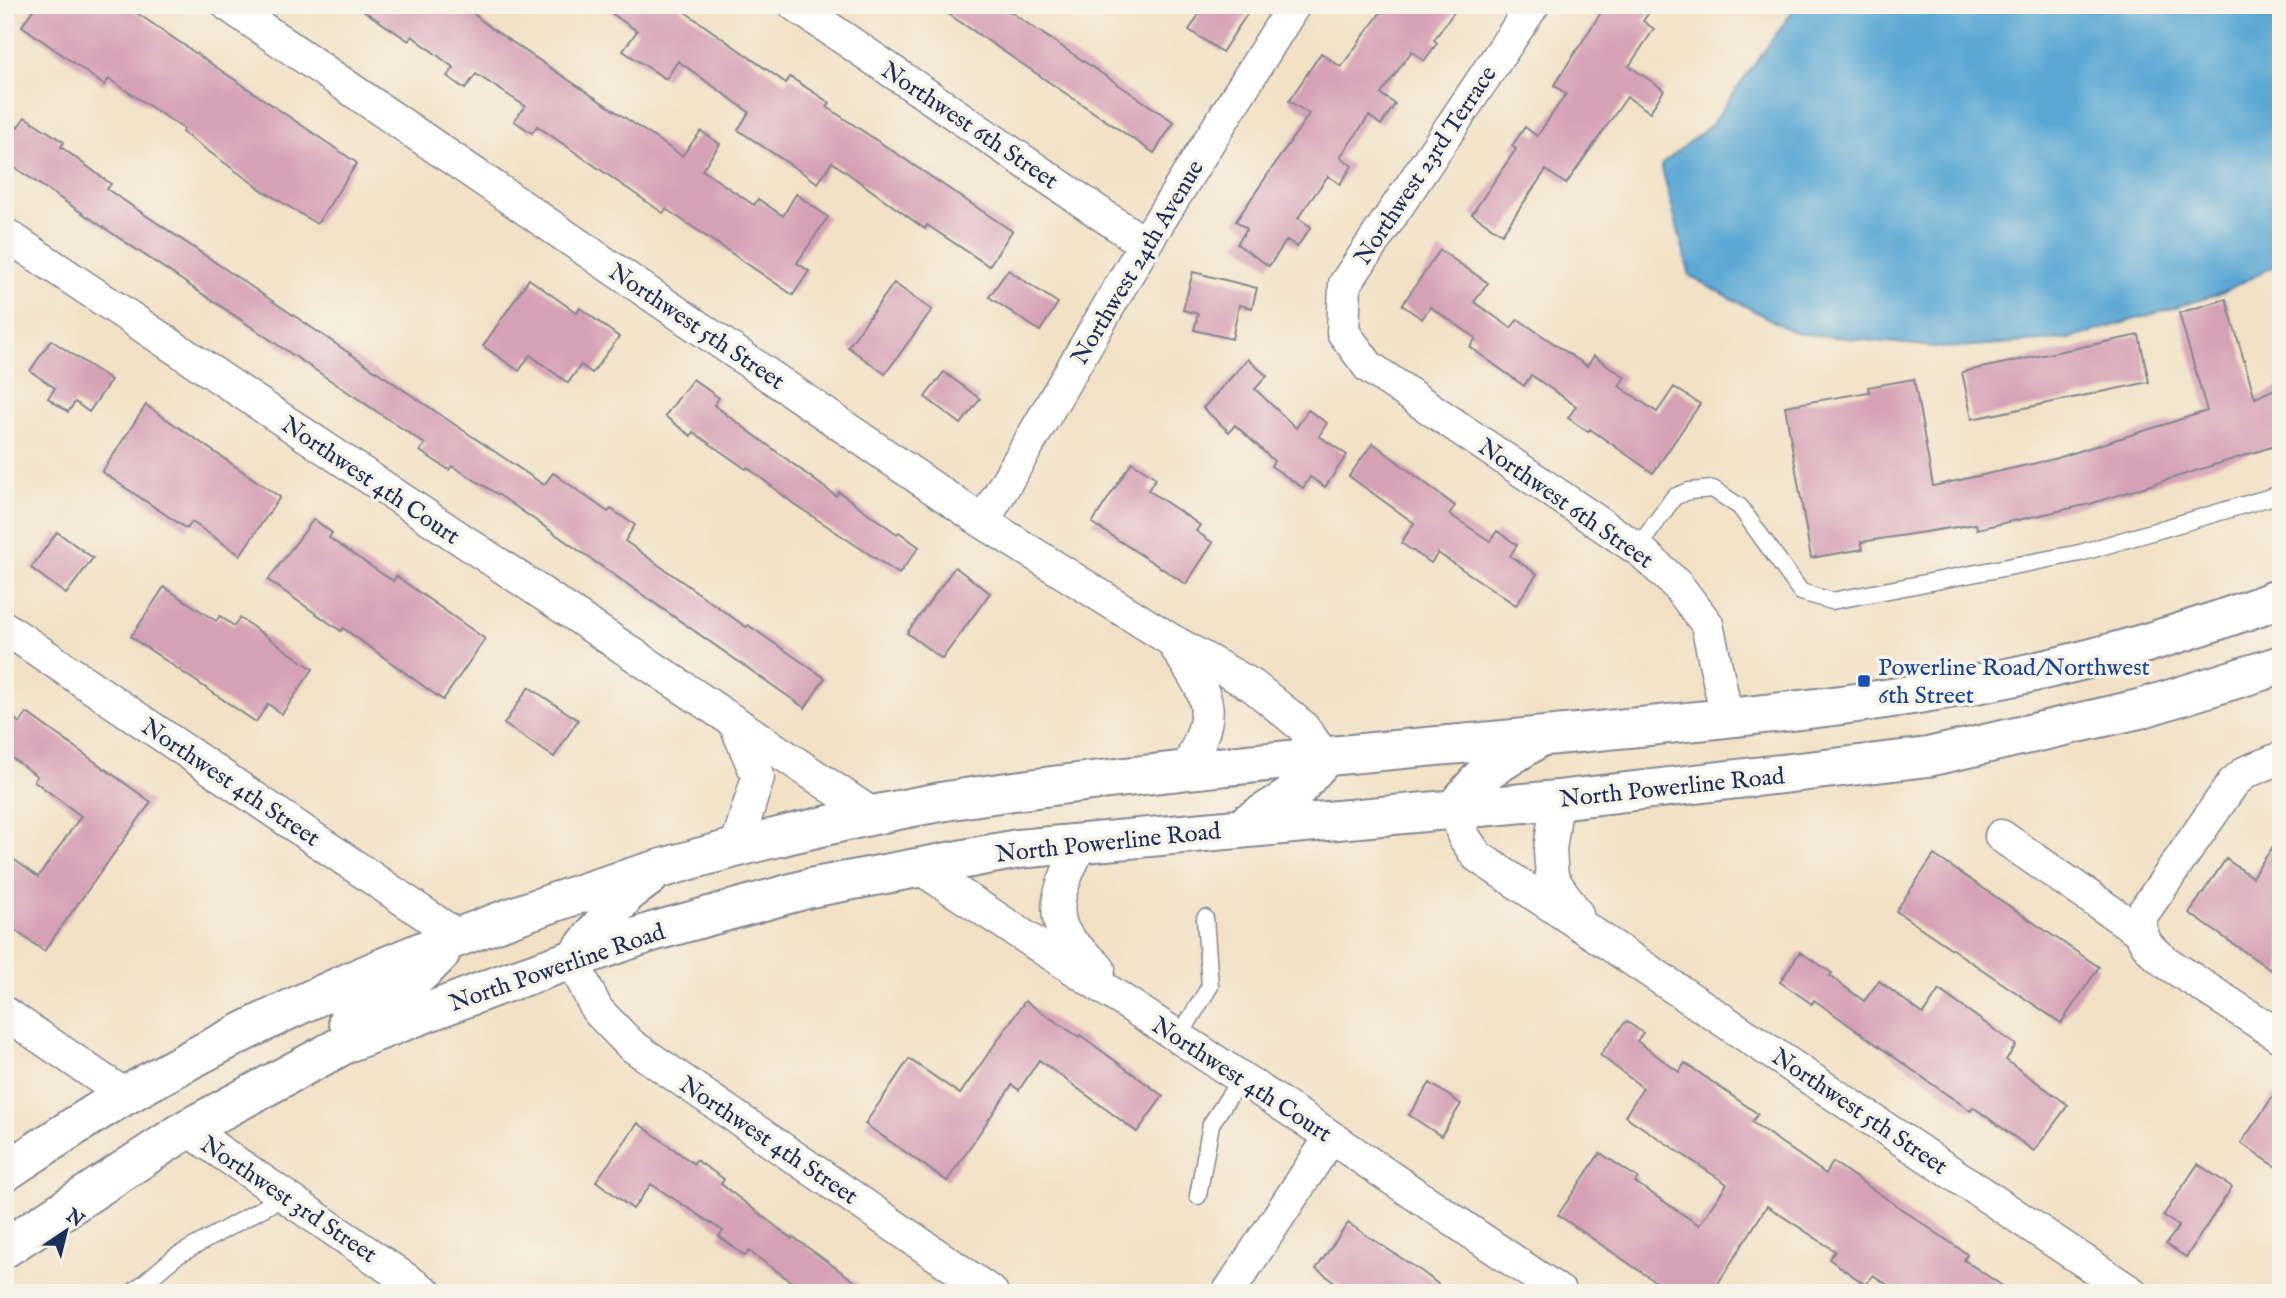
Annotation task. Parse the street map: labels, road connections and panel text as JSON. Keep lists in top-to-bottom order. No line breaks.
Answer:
{"streets":{"main road":["North Powerline Road"],"street":["Northwest 6th Street","Northwest 23rd Terrace","Northwest 24th Avenue","Northwest 5th Street","Northwest 4th Court","Northwest 4th Street","Northwest 3rd Street"]},"crossings":[["Northwest 6th Street","Northwest 23rd Terrace"],["Northwest 6th Street","Northwest 24th Avenue"],["Northwest 24th Avenue","Northwest 5th Street"],["Northwest 5th Street","North Powerline Road"],["Northwest 4th Court","North Powerline Road"],["Northwest 4th Street","North Powerline Road"],["North Powerline Road","Northwest 3rd Street"]],"places":{"transit":["Powerline Road/Northwest 6th Street"]},"north":"top right"}
